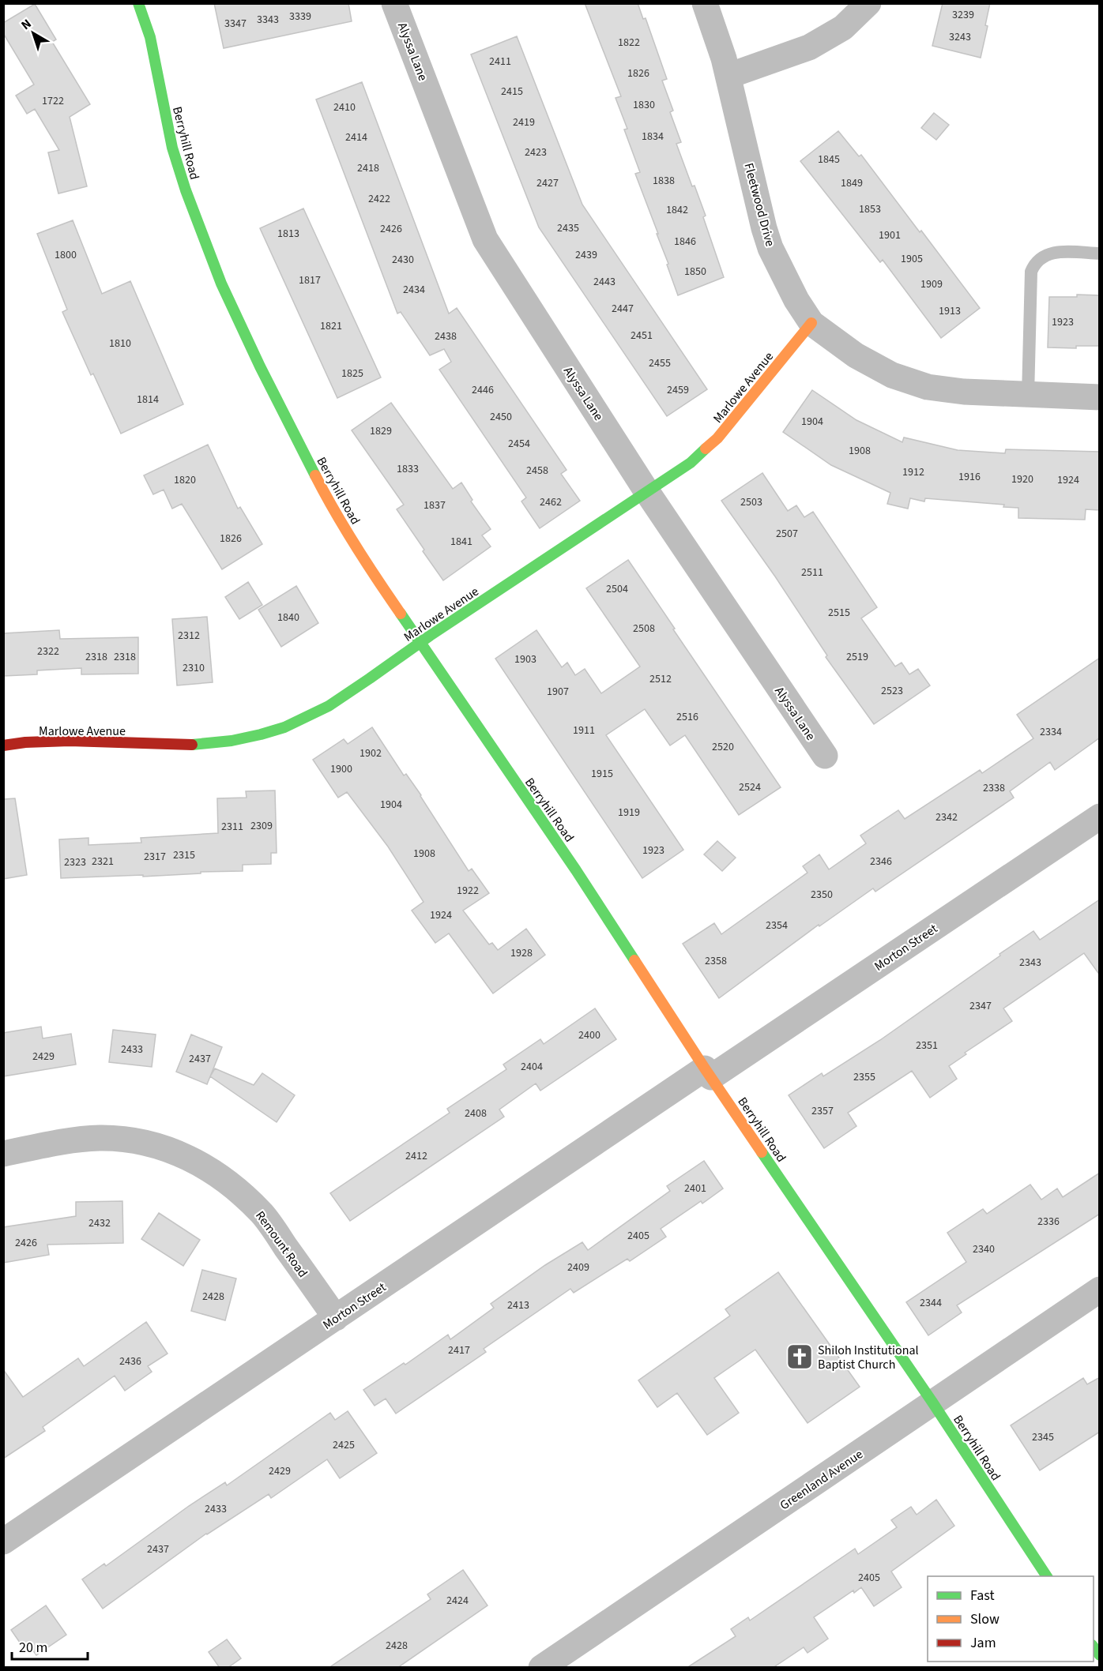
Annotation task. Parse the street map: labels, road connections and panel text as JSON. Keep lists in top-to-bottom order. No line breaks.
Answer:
{"streets":{"street":["Alyssa Lane","Berryhill Road","Fleetwood Drive","Marlowe Avenue","Morton Street","Remount Road","Greenland Avenue"]},"crossings":[["Alyssa Lane","Marlowe Avenue"],["Berryhill Road","Marlowe Avenue"],["Berryhill Road","Morton Street"],["Berryhill Road","Greenland Avenue"],["Fleetwood Drive","Marlowe Avenue"],["Morton Street","Remount Road"]],"places":{"church":["Shiloh Institutional Baptist Church"]},"house_numbers":["3239","3339","3343","3347","3243","1822","2411","1826","2415","1722","1830","2410","2419","1834","2414","2423","1845","2418","1838","2427","1849","2422","1853","1842","2435","2426","1813","1901","1846","1800","2439","1905","2430","1850","1817","2443","1909","2434","2447","1913","1923","1821","2451","2438","1810","2455","1825","2446","2459","1814","2450","1904","1829","2454","1908","1833","2458","1912","1916","1920","1820","1924","2462","2503","1837","2507","1826","1841","2511","2504","2515","1840","2508","2312","2322","2318","2318","2519","1903","2310","2512","2523","1907","2516","1911","2334","2520","1902","1900","1915","2524","2338","1904","1919","2342","2309","2311","1923","1908","2315","2317","2321","2346","2323","1922","2350","1924","2354","1928","2358","2343","2347","2400","2351","2433","2429","2437","2404","2355","2357","2408","2412","2401","2336","2432","2405","2426","2340","2409","2428","2344","2413","2417","2436","2345","2425","2429","2433","2437","2405","2424","2428"],"legend":["Fast","Slow","Jam"],"scale_bar":"20 m","north":"top left"}
